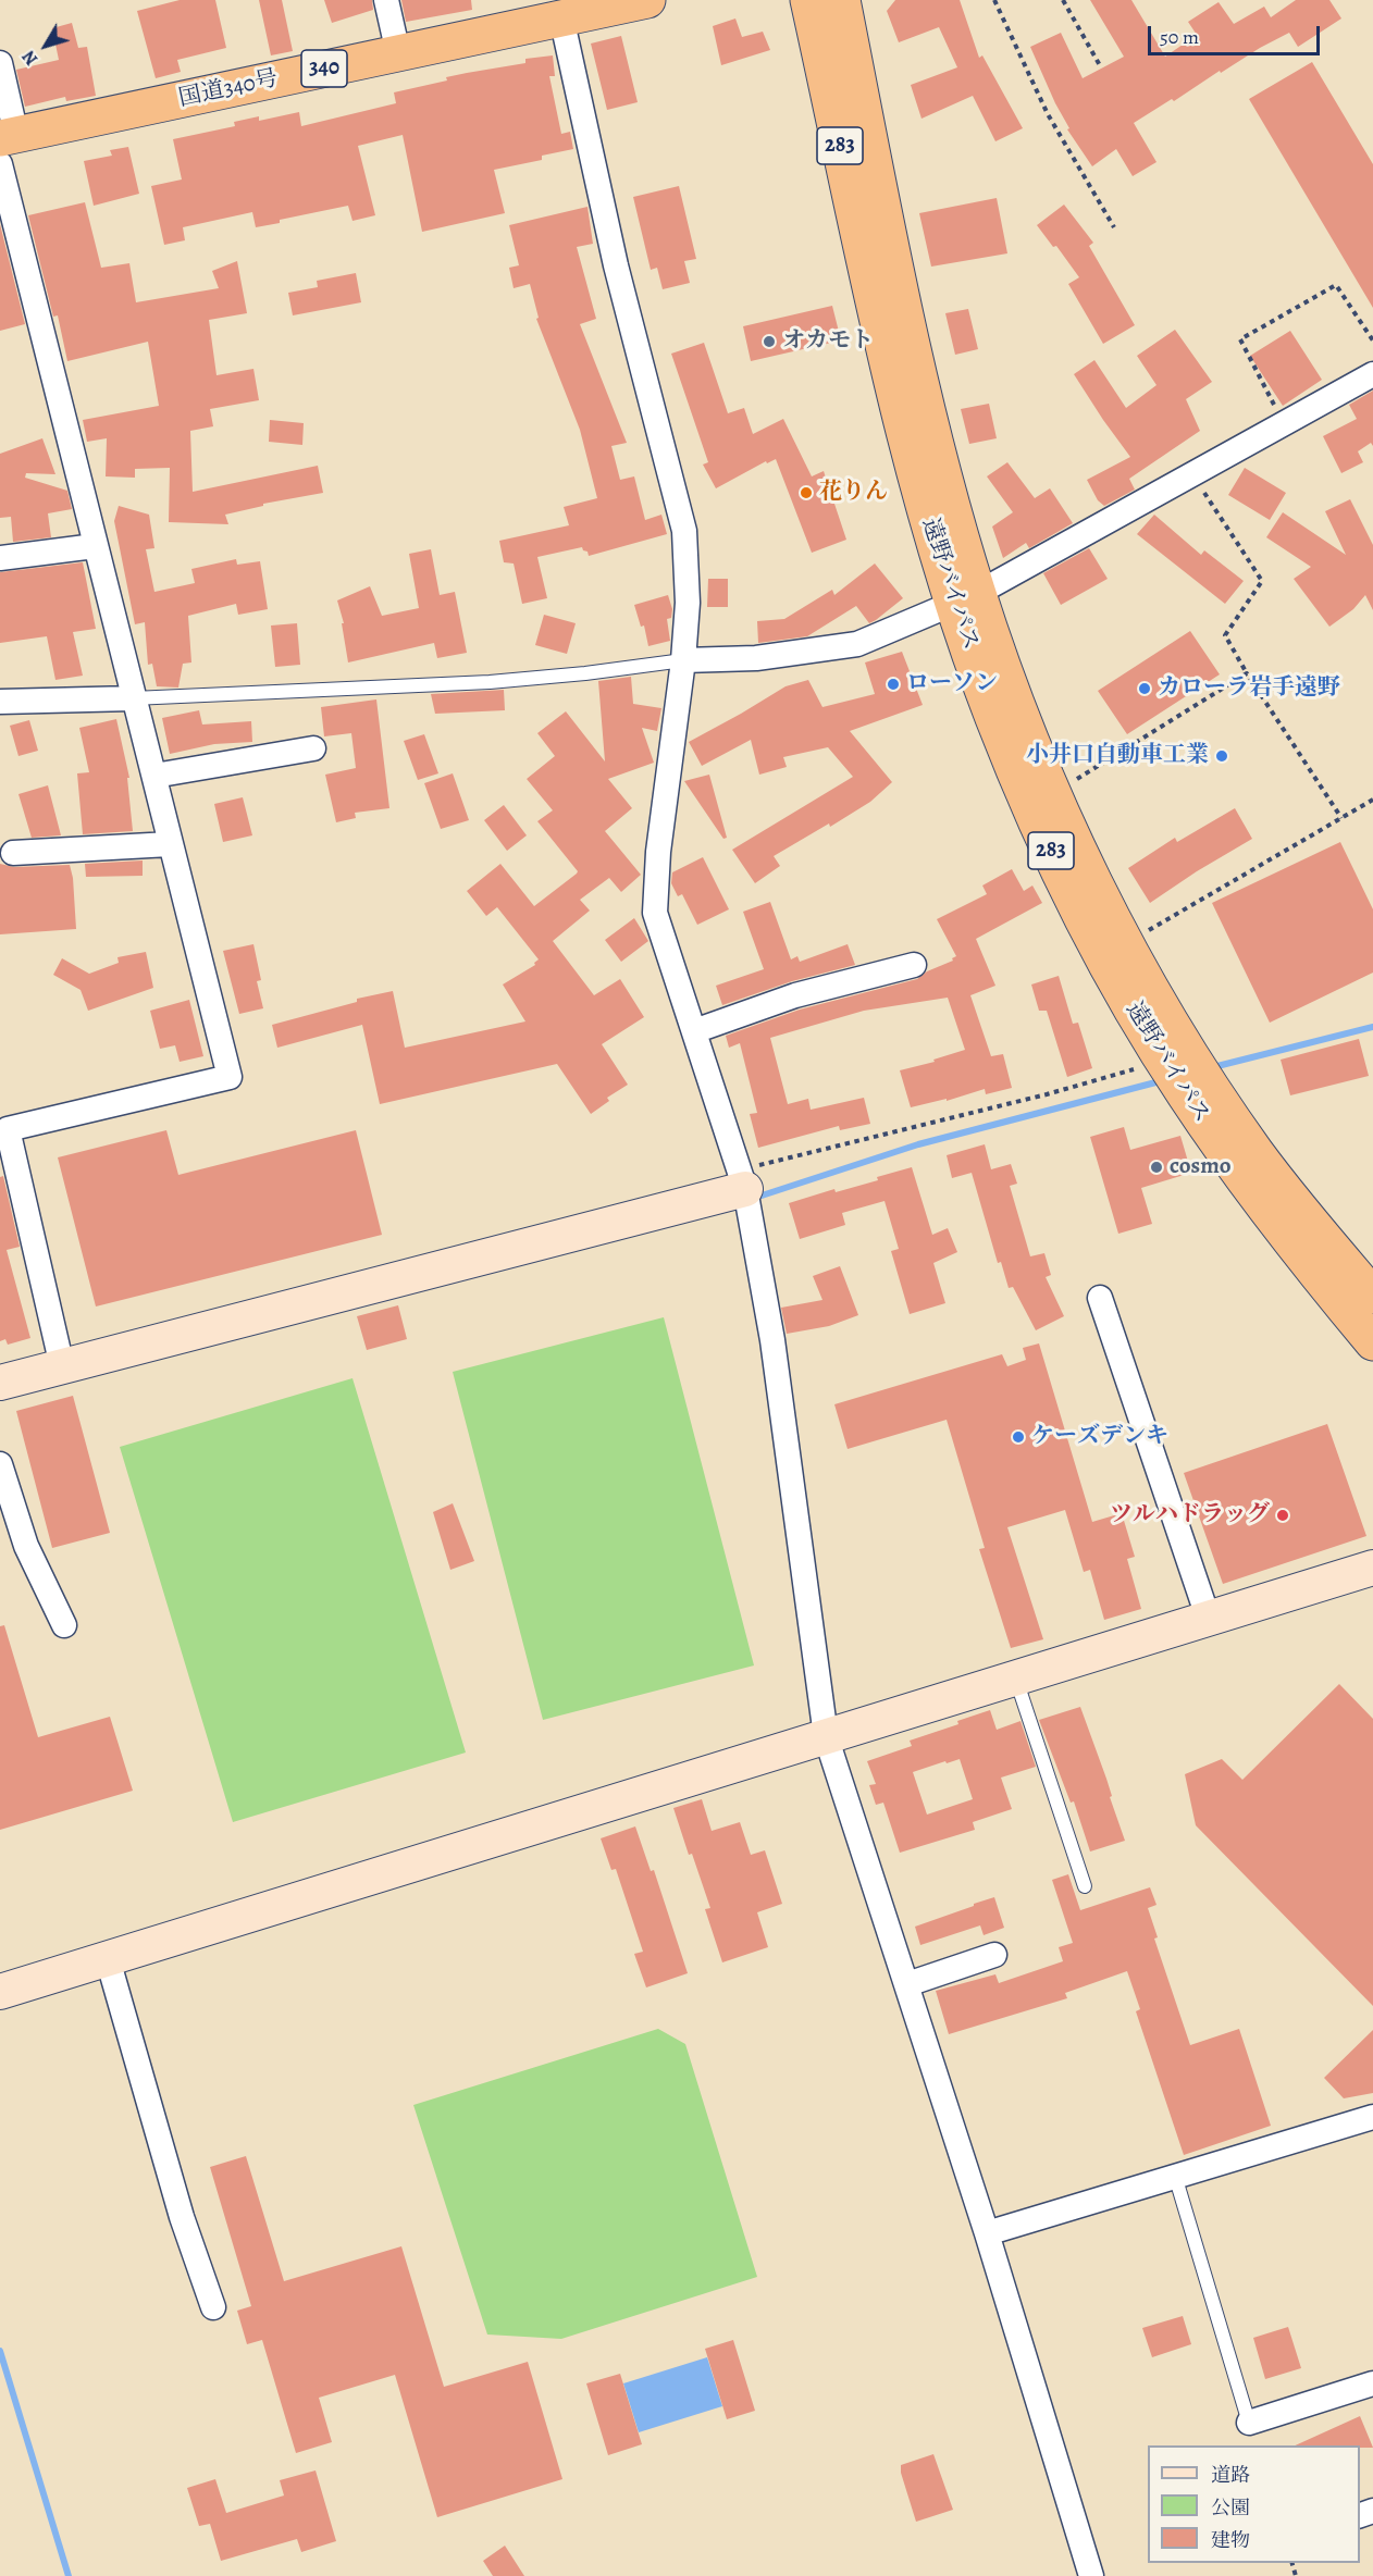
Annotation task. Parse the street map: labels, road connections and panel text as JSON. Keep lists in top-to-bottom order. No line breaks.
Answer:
{"streets":{"highway":["340","国道340号","283","遠野バイパス"]},"places":["オカモト","花りん","ローソン","カローラ岩手遠野","小井口自動車工業","cosmo","ケーズデンキ","ツルハドラッグ"],"legend":["道路","公園","建物"],"scale_bar":"50 m","north":"bottom left"}
